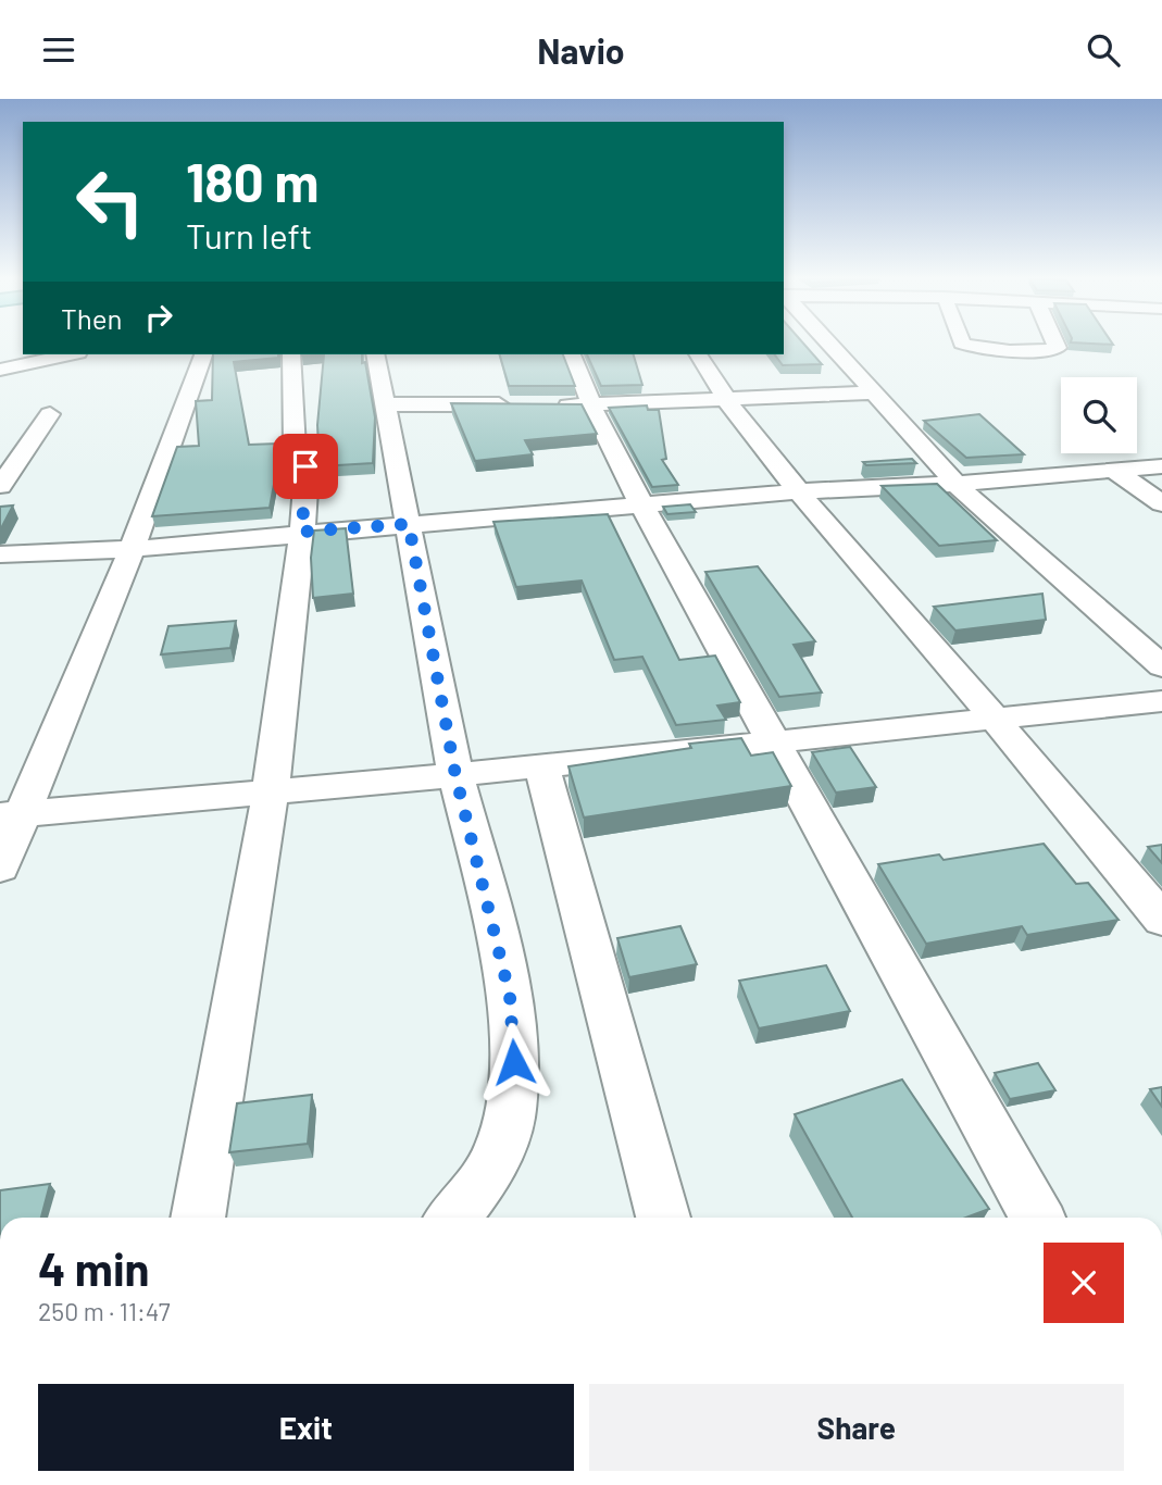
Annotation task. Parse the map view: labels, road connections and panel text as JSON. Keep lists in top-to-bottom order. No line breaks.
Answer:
{"page":{"header":"Navio","turn":["180 m","Turn left"],"then":"Then","heading":["4 min","250 m · 11:47"],"buttons":["Exit","Share"]}}
